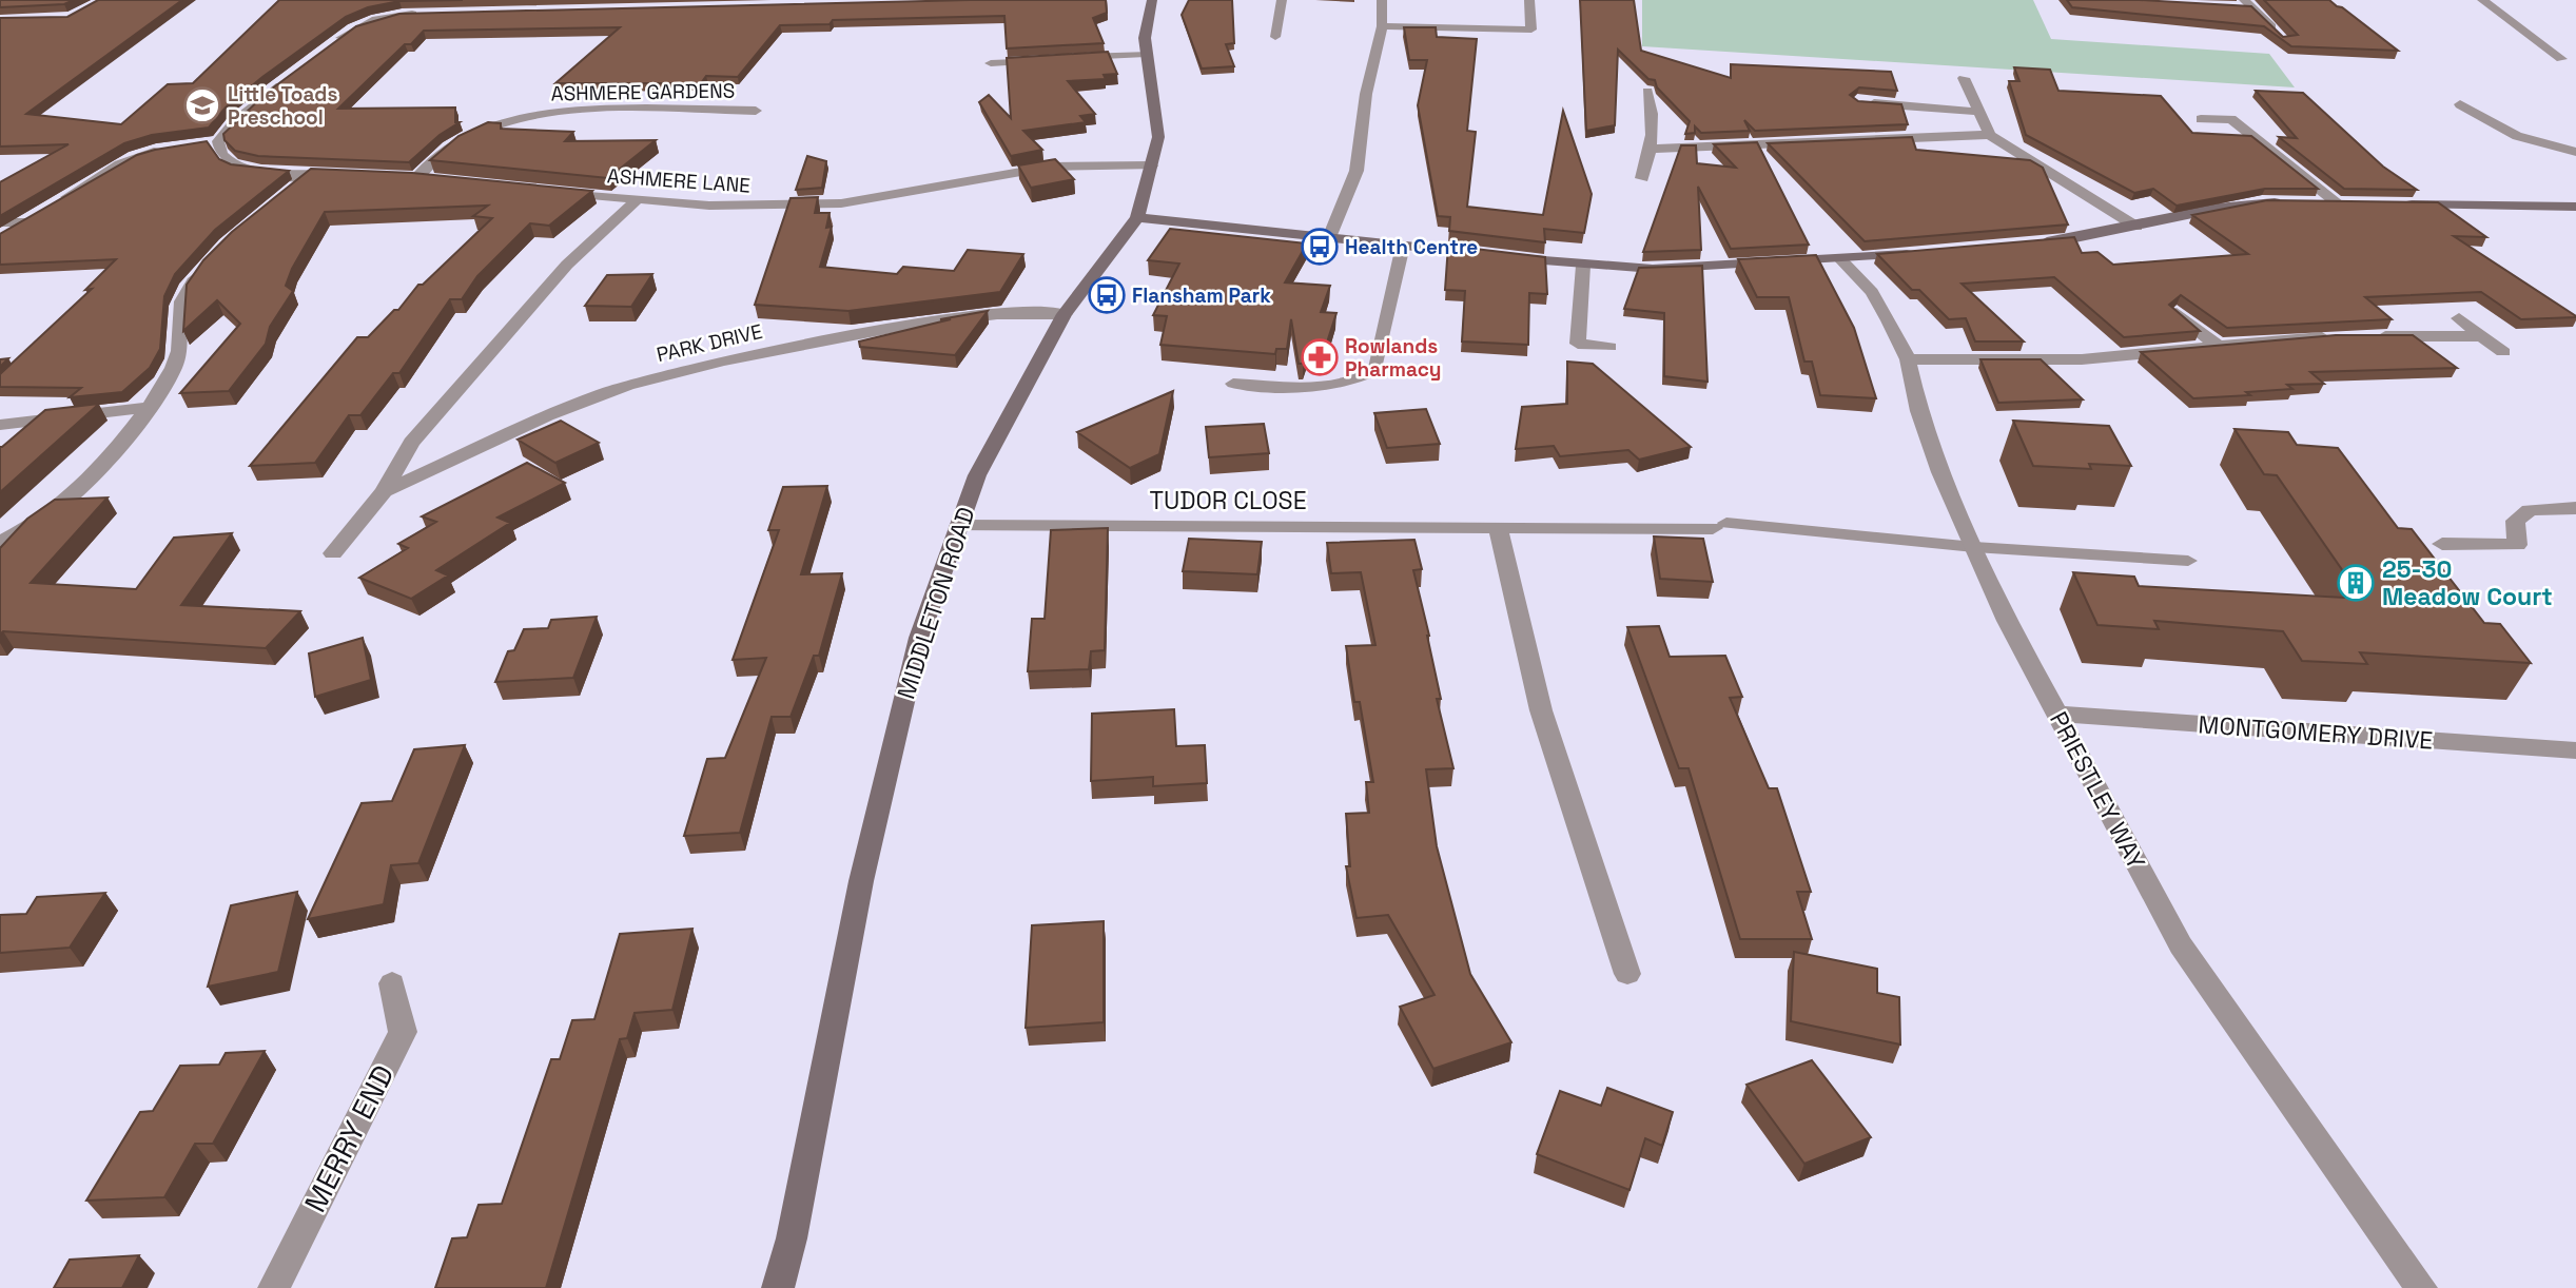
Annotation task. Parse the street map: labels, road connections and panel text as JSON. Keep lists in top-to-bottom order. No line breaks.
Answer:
{"streets":{"main road":["MIDDLETON ROAD"],"street":["ASHMERE GARDENS","ASHMERE LANE","PARK DRIVE","TUDOR CLOSE","MONTGOMERY DRIVE","PRIESTLEY WAY","MERRY END"]},"crossings":[["ASHMERE LANE","PARK DRIVE"],["ASHMERE LANE","MIDDLETON ROAD"],["PARK DRIVE","MIDDLETON ROAD"],["TUDOR CLOSE","MIDDLETON ROAD"],["MONTGOMERY DRIVE","PRIESTLEY WAY"]],"places":{"school or university":["Little Toads Preschool"],"bus stop":["Health Centre","Flansham Park"],"pharmacy":["Rowlands Pharmacy"],"building":["25-30 Meadow Court"]}}
